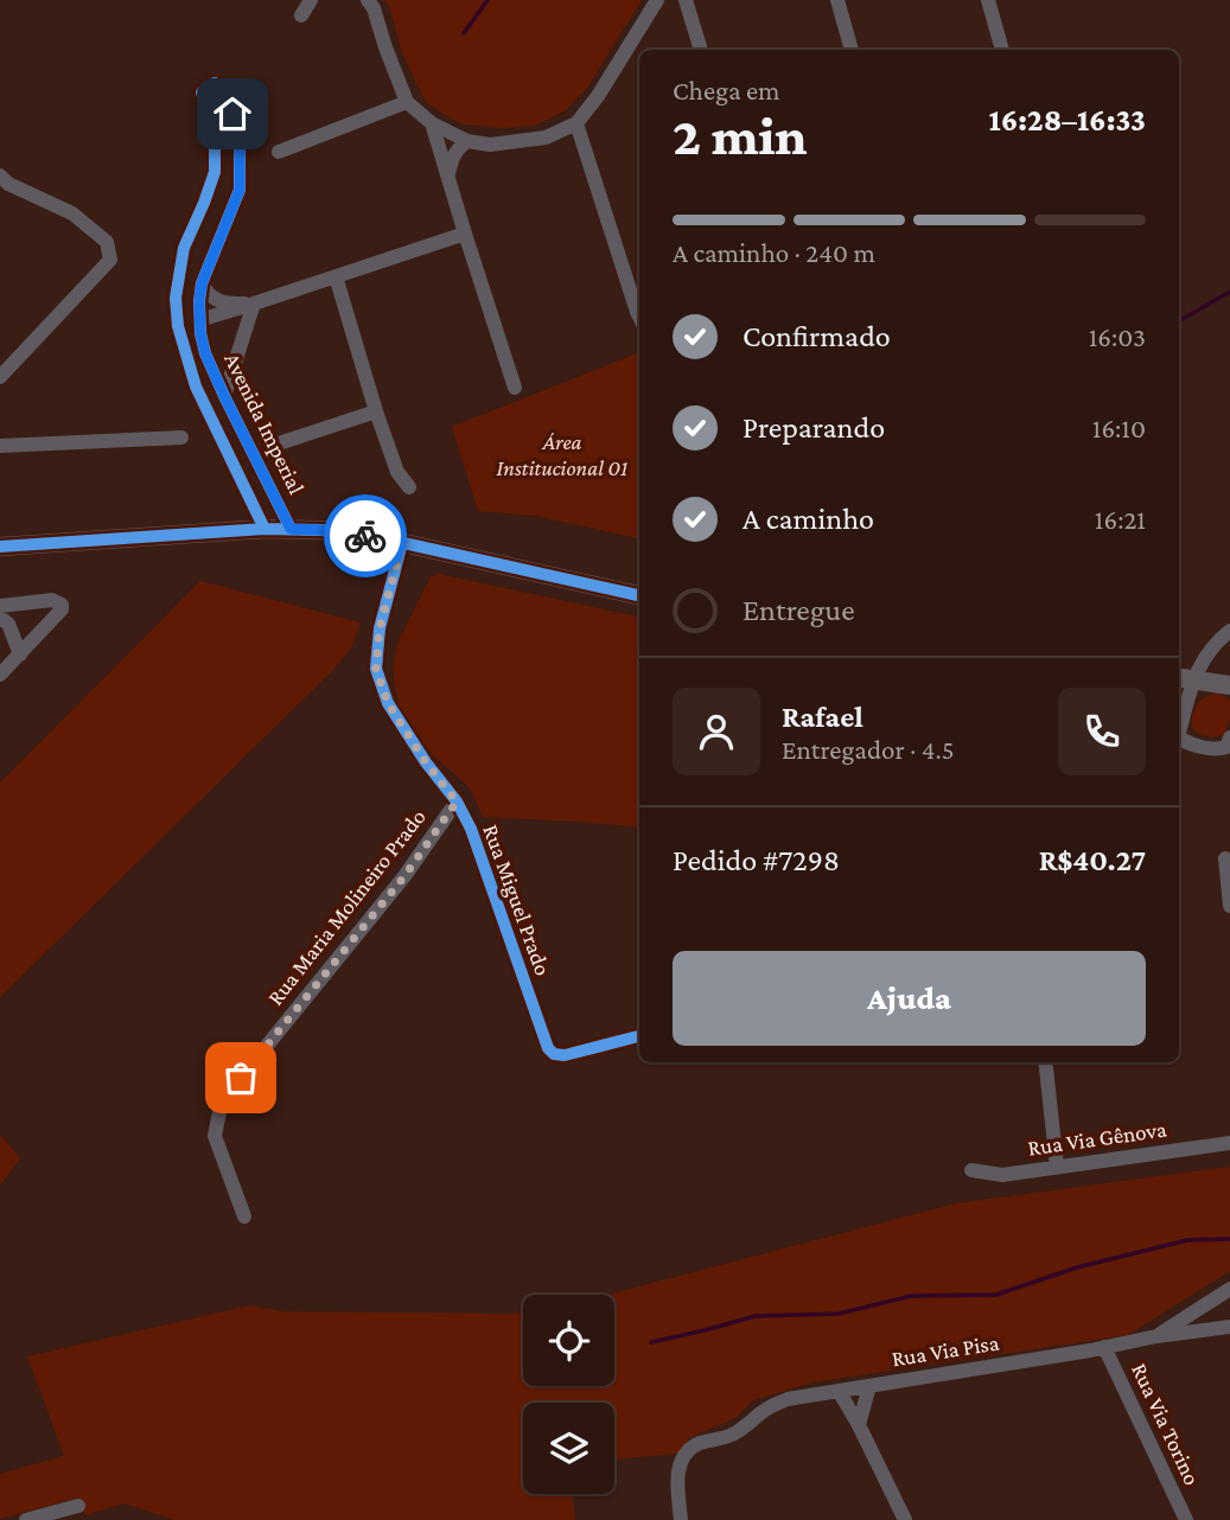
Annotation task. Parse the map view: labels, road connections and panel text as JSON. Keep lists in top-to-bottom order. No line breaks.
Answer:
{"streets":{"street":["Avenida Imperial","Rua Miguel Prado","Rua Maria Molineiro Prado","Rua Via Gênova","Rua Via Pisa","Rua Via Torino"]},"crossings":[["Rua Miguel Prado","Rua Maria Molineiro Prado"],["Rua Via Pisa","Rua Via Torino"]],"parks":["Área Institucional 01"],"page":{"heading":["2 min","Chega em","16:28–16:33"],"panel":["Rafael","Entregador · 4.5","Pedido #7298","R$40.27"],"bar":"A caminho · 240 m","list":[["Confirmado","16:03"],["Preparando","16:10"],["A caminho","16:21"],"Entregue"],"buttons":"Ajuda"}}
